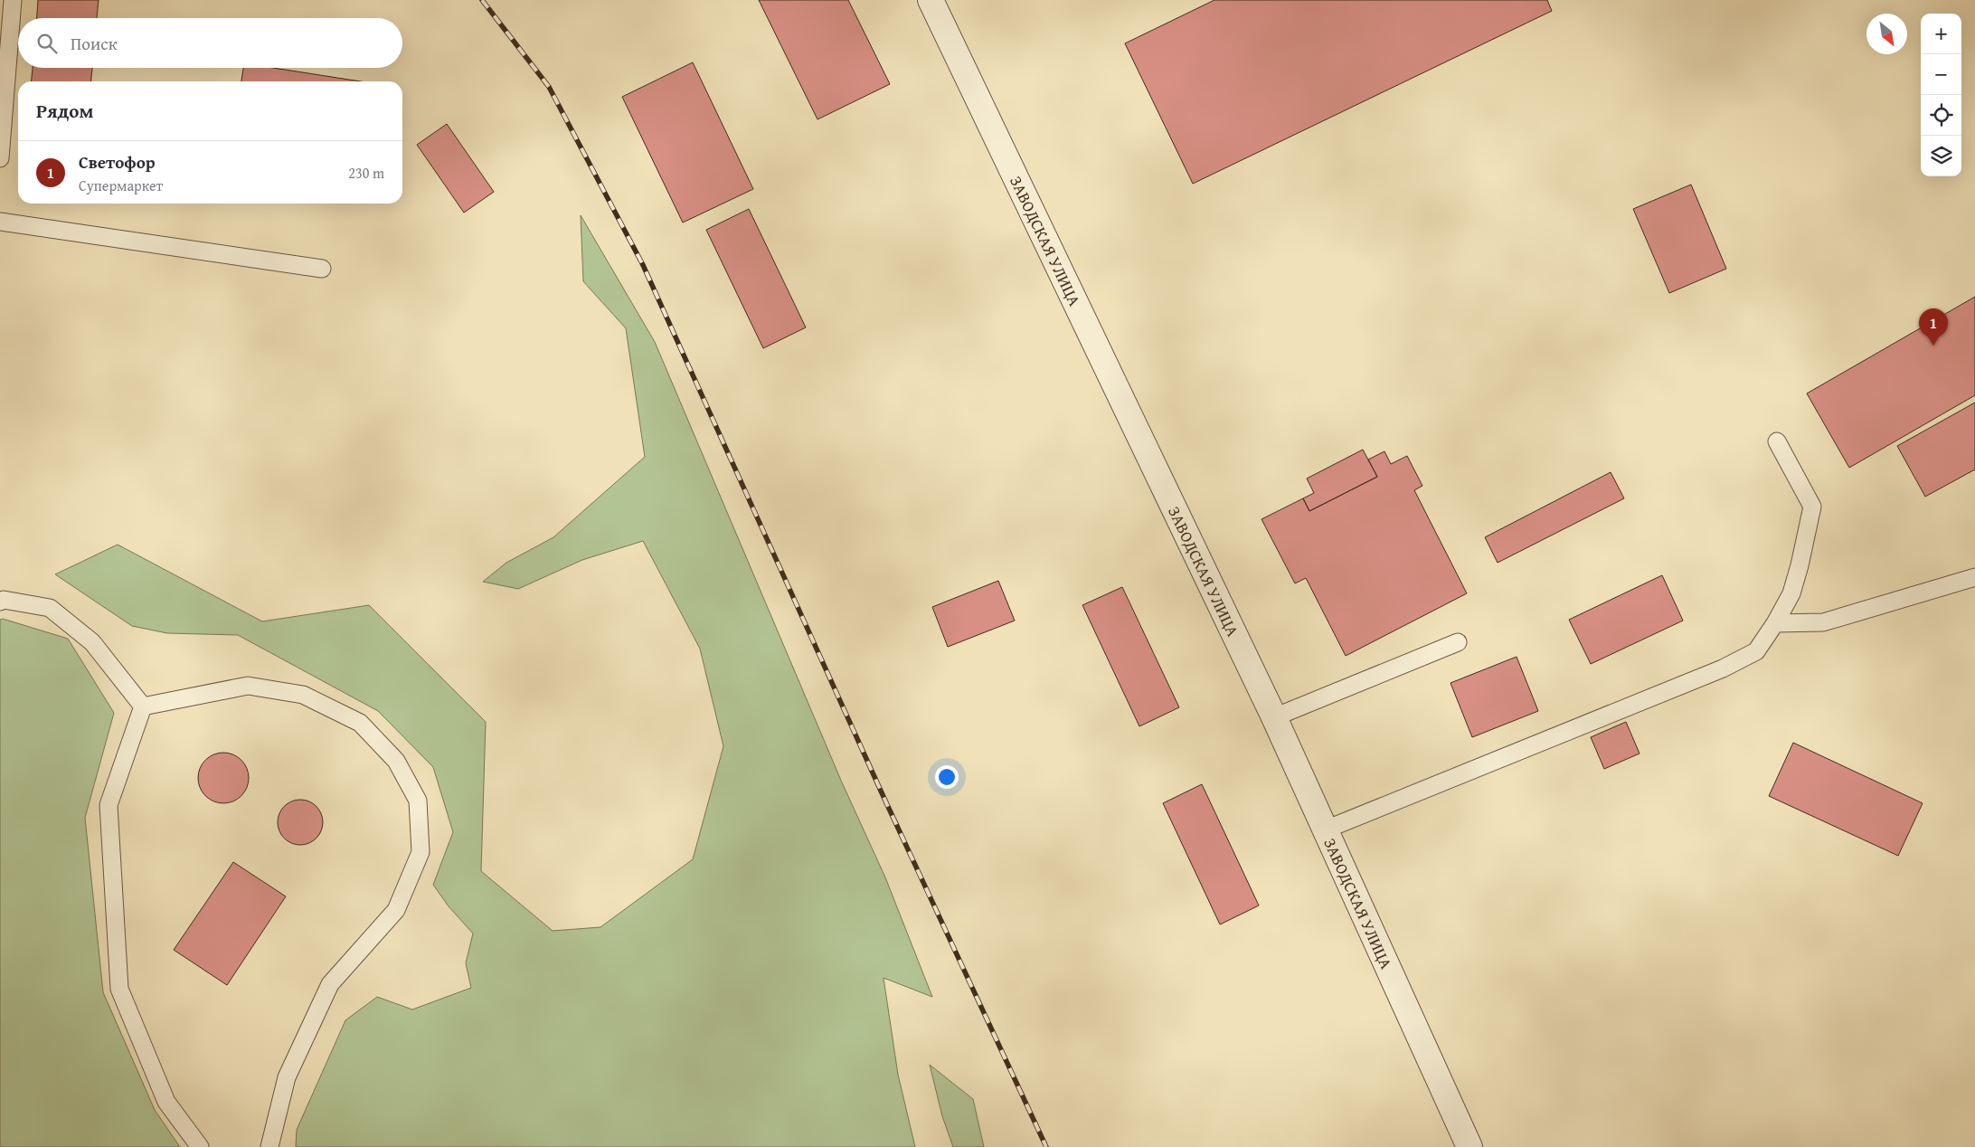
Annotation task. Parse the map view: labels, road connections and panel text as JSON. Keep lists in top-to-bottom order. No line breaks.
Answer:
{"streets":{"street":["ЗАВОДСКАЯ УЛИЦА"]},"north":"bottom right","page":{"map_buttons":["+","−"],"search":"Поиск","heading":"Рядом","list":[{"mark":"1","name":"Светофор","note":"Супермаркет","value":"230 m"}],"pins":"1"}}
